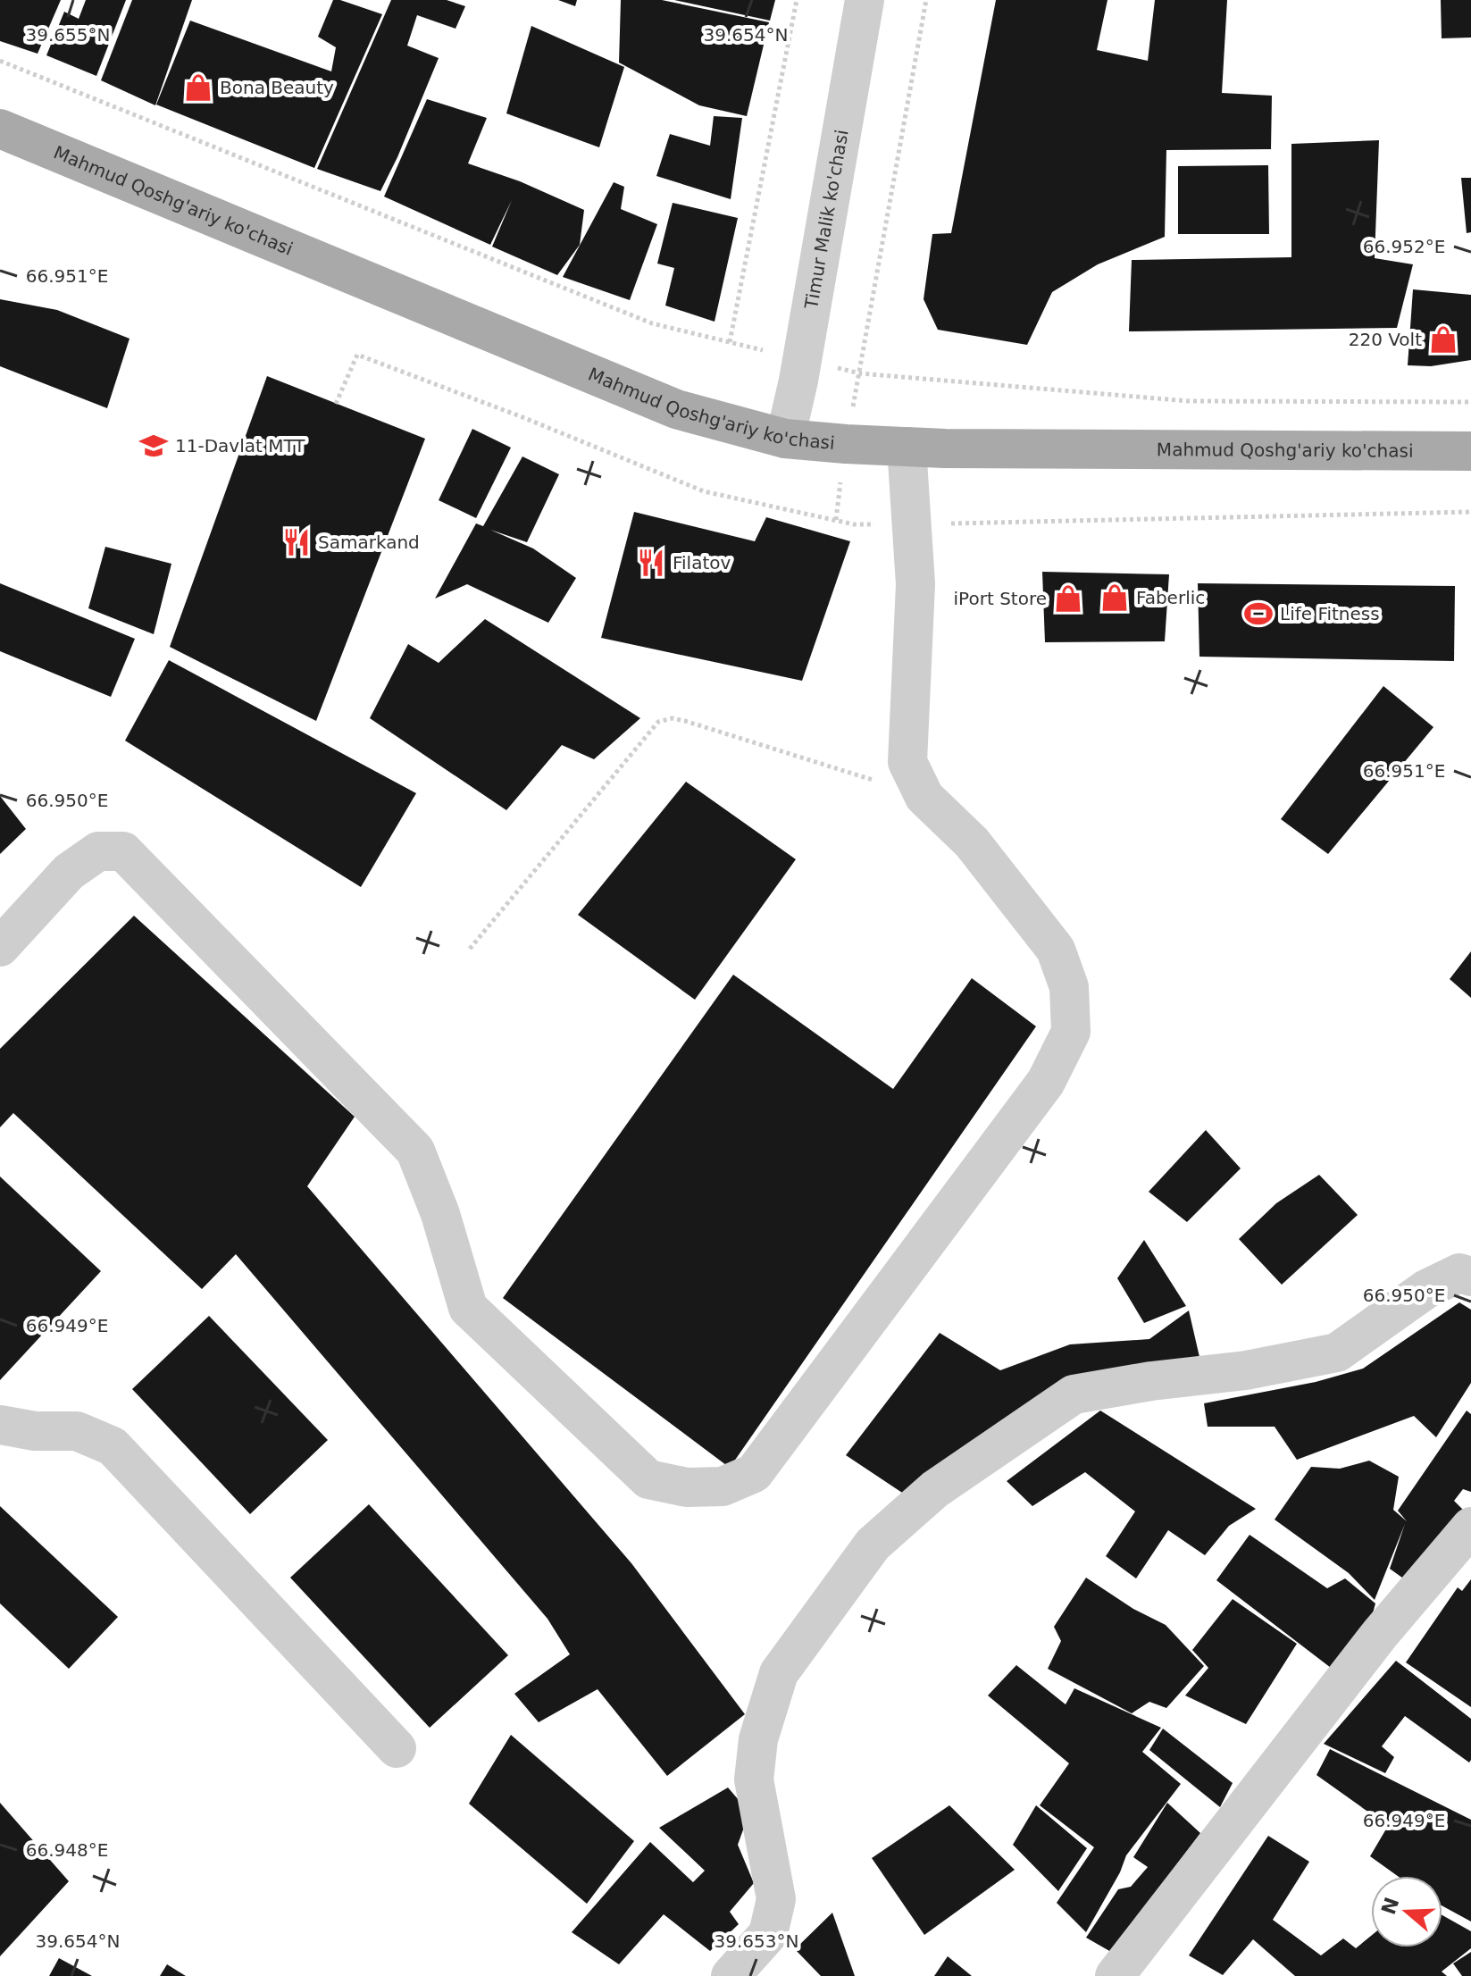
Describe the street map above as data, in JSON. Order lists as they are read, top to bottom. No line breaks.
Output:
{"streets":{"main road":["Mahmud Qoshg'ariy ko'chasi"],"street":["Timur Malik ko'chasi"]},"crossings":[["Mahmud Qoshg'ariy ko'chasi","Timur Malik ko'chasi"]],"places":{"shop":["Bona Beauty","220 Volt","Faberlic","iPort Store"],"school or university":["11-Davlat MTT"],"restaurant":["Samarkand","Filatov"],"sports":["Life Fitness"]},"north":"left","coordinates":["39.655°N","39.654°N","66.952°E","66.951°E","66.950°E","66.949°E","66.948°E","39.653°N"]}
